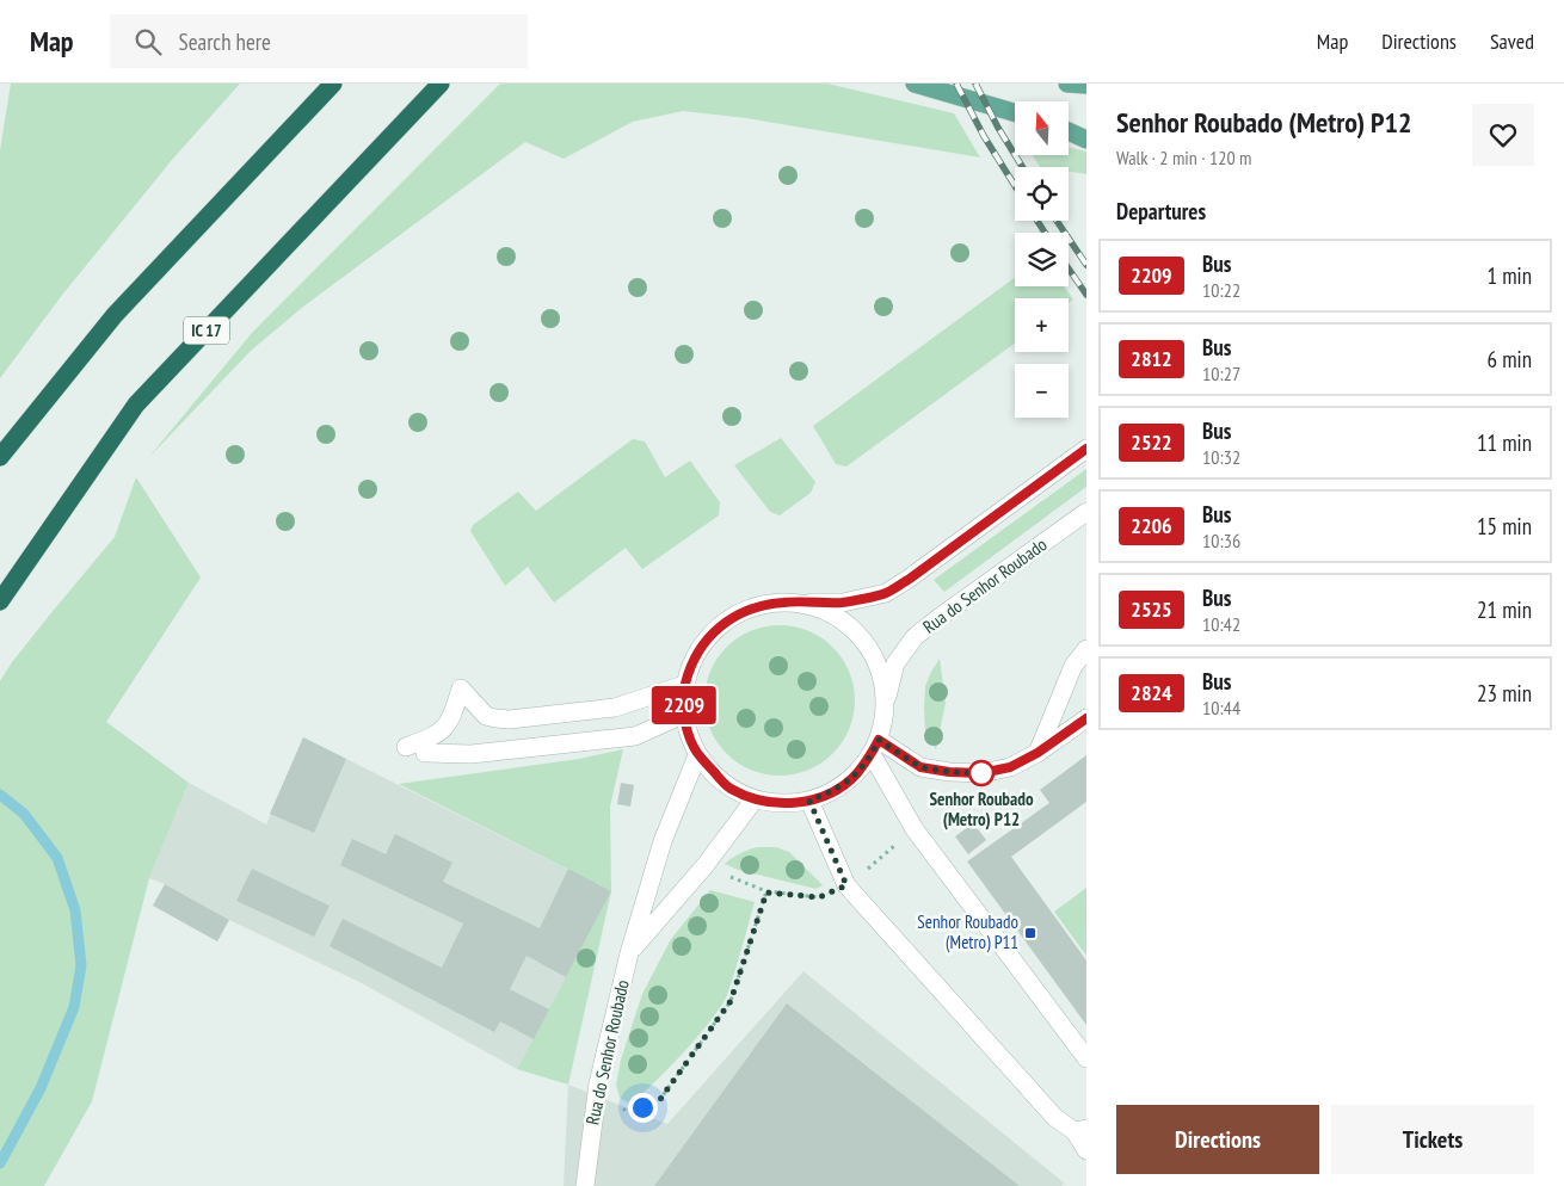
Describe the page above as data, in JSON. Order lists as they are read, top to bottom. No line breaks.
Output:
{"streets":{"highway":["IC 17"],"street":["Rua do Senhor Roubado"]},"places":{"other":["Senhor Roubado (Metro) P12"],"transit":["Senhor Roubado (Metro) P11"]},"lines":["bus line 2209"],"north":"top","page":{"header":"Map","search":"Search here","nav":["Map","Directions","Saved"],"on_map":"2209","heading":[["Senhor Roubado (Metro) P12","Walk · 2 min · 120 m"],"Departures"],"map_buttons":["+","−"],"list":[{"mark":"2209","name":"Bus","note":"10:22","value":"1 min"},{"mark":"2812","name":"Bus","note":"10:27","value":"6 min"},{"mark":"2522","name":"Bus","note":"10:32","value":"11 min"},{"mark":"2206","name":"Bus","note":"10:36","value":"15 min"},{"mark":"2525","name":"Bus","note":"10:42","value":"21 min"},{"mark":"2824","name":"Bus","note":"10:44","value":"23 min"}],"buttons":["Directions","Tickets"]}}
